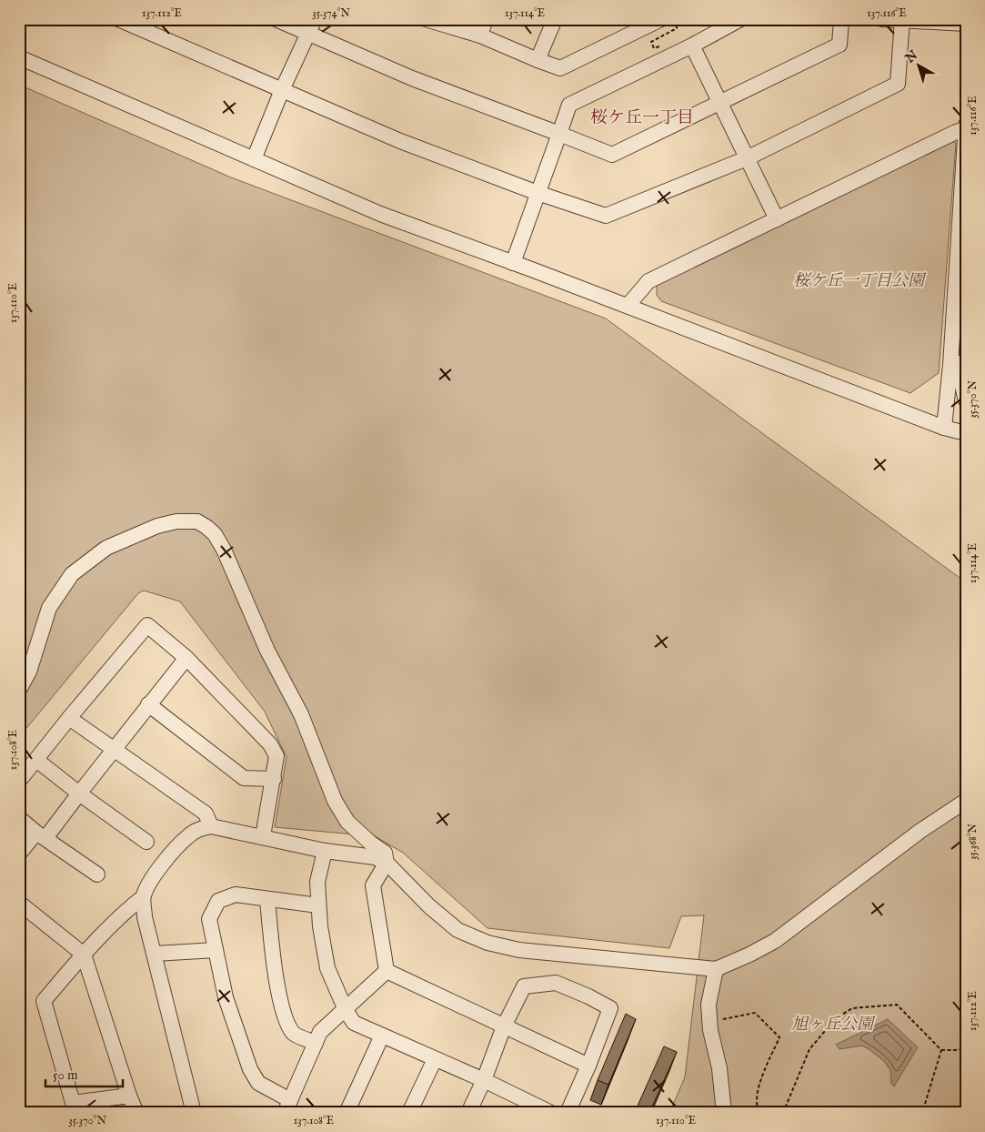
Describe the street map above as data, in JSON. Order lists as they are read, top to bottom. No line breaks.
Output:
{"districts":["桜ケ丘一丁目"],"parks":["桜ケ丘一丁目公園","旭ヶ丘公園"],"scale_bar":"50 m","north":"top left","coordinates":["137.112°E","35.374°N","137.114°E","137.116°E","137.110°E","35.370°N","137.108°E","35.368°N"]}
